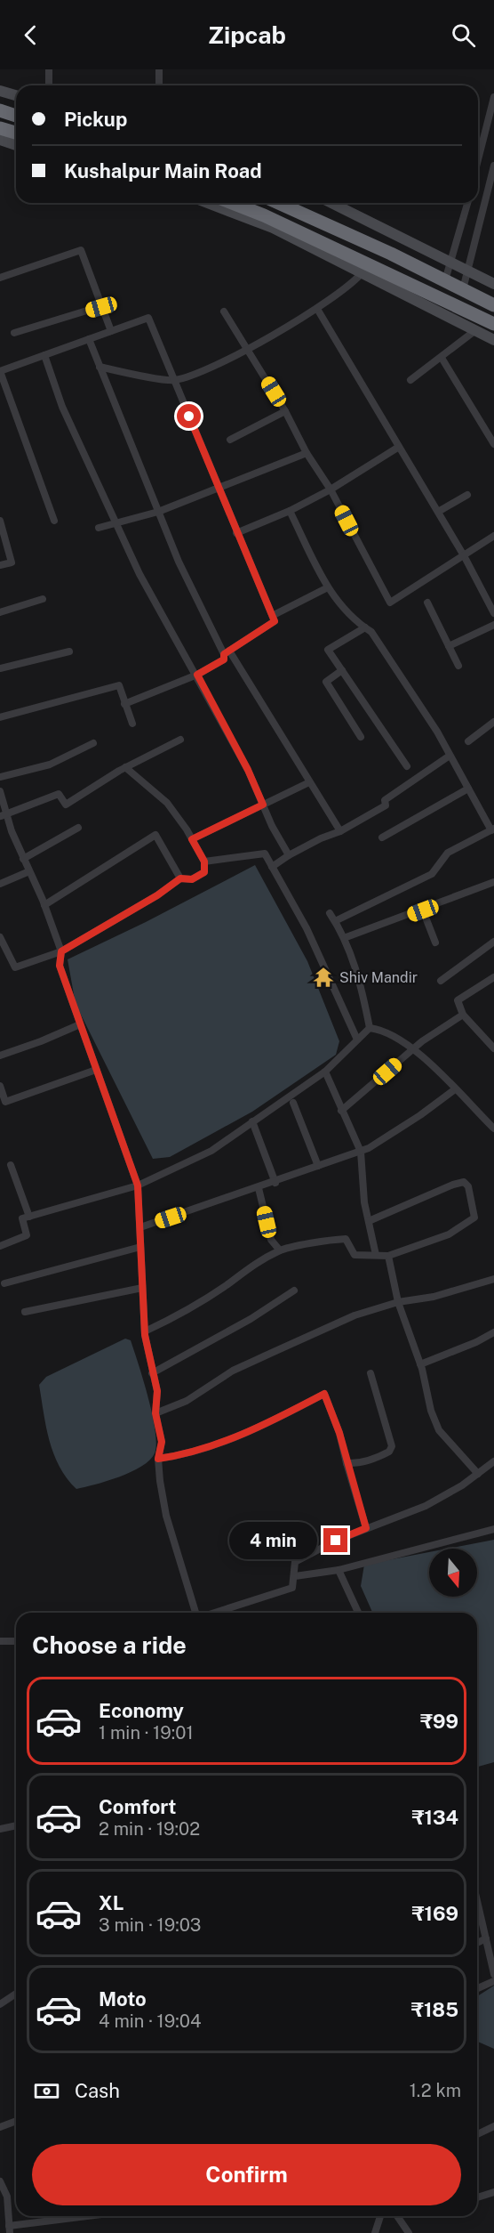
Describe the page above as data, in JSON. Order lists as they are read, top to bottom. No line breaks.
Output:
{"places":{"temple":["Shiv Mandir"]},"north":"bottom","page":{"header":"Zipcab","banner":["Pickup","Kushalpur Main Road"],"bubble":"4 min","heading":"Choose a ride","list":[{"name":"Economy","note":"1 min · 19:01","value":"₹99"},{"name":"Comfort","note":"2 min · 19:02","value":"₹134"},{"name":"XL","note":"3 min · 19:03","value":"₹169"},{"name":"Moto","note":"4 min · 19:04","value":"₹185"}],"pay":["Cash","1.2 km"],"buttons":"Confirm"}}
